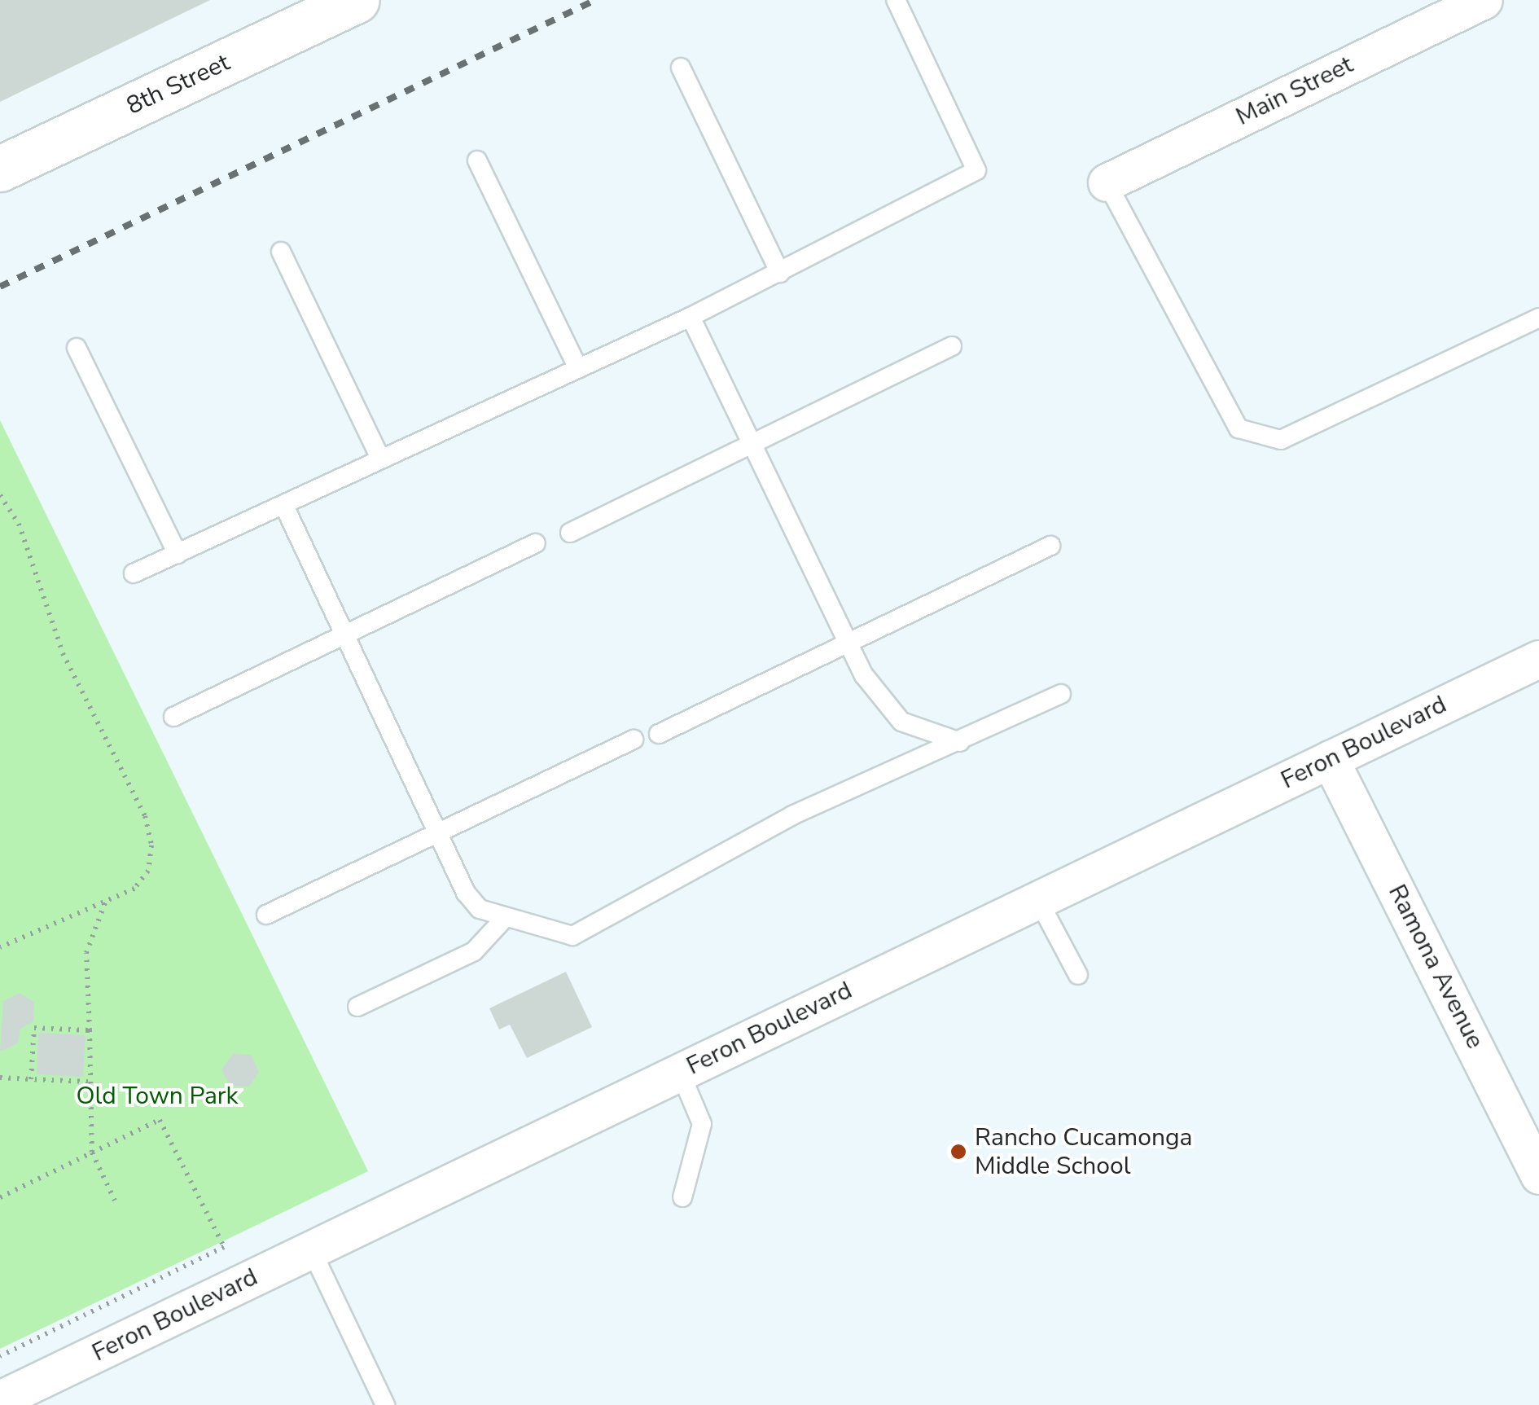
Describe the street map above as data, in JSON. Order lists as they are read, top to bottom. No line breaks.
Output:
{"streets":{"street":["8th Street","Main Street","Feron Boulevard","Ramona Avenue"]},"crossings":[["Feron Boulevard","Ramona Avenue"]],"parks":["Old Town Park"],"places":["Rancho Cucamonga Middle School"]}
